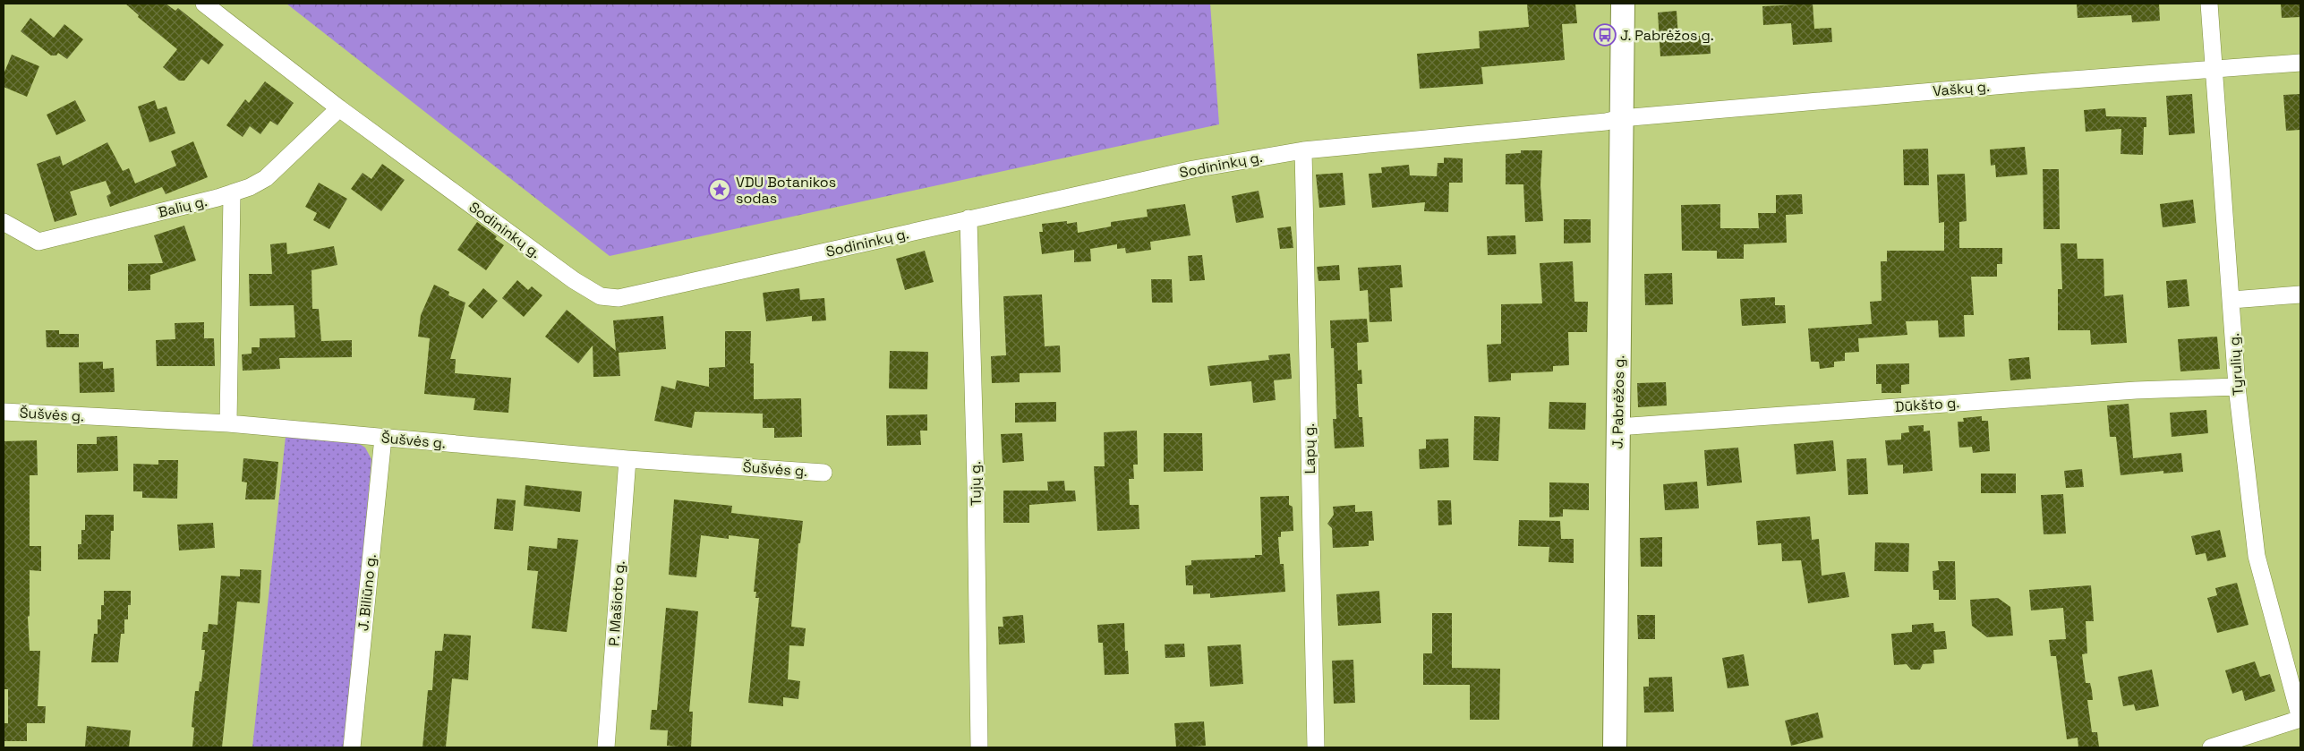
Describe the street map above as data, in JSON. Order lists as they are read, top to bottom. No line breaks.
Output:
{"streets":{"street":["Vaškų g.","Sodininkų g.","Balių g.","Tyrulių g.","J. Pabrėžos g.","Dūkšto g.","Šušvės g.","Lapų g.","Tujų g.","J. Biliūno g.","P. Mašioto g."]},"crossings":[["Vaškų g.","Sodininkų g."],["Vaškų g.","Tyrulių g."],["Vaškų g.","J. Pabrėžos g."],["Sodininkų g.","Balių g."],["Sodininkų g.","J. Pabrėžos g."],["Sodininkų g.","Lapų g."],["Sodininkų g.","Tujų g."],["Tyrulių g.","Dūkšto g."],["J. Pabrėžos g.","Dūkšto g."],["Šušvės g.","J. Biliūno g."],["Šušvės g.","P. Mašioto g."]],"places":{"bus stop":["J. Pabrėžos g."],"place":["VDU Botanikos sodas"]}}
